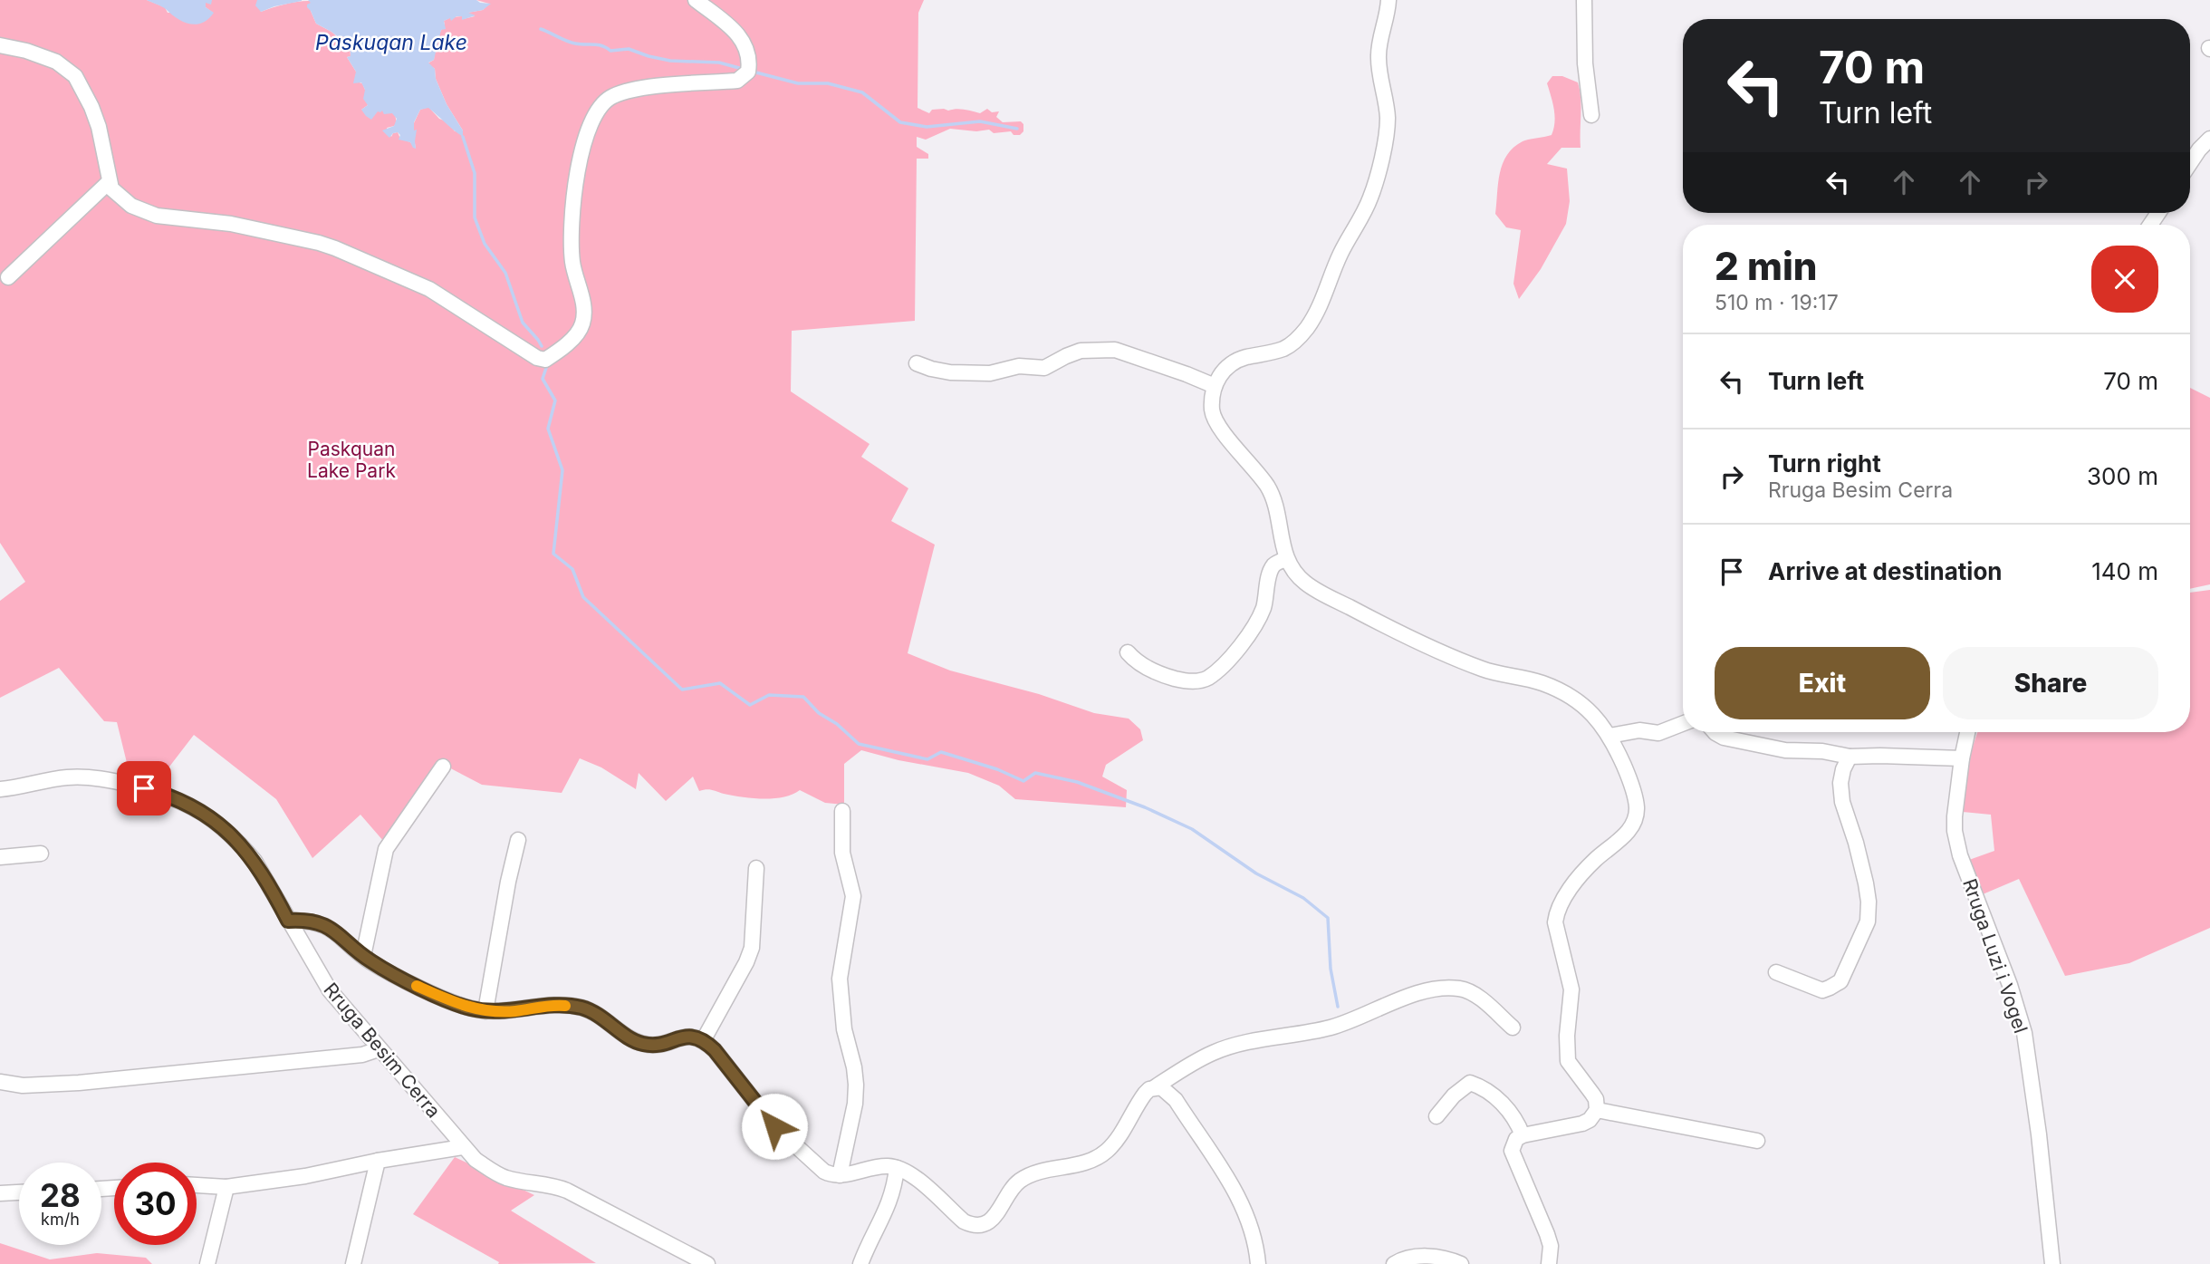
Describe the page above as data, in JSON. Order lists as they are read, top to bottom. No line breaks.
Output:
{"streets":{"street":["Rruga Luzi i Vogel","Rruga Besim Cerra"]},"water":["Paskuqan Lake"],"parks":["Paskquan Lake Park"],"page":{"turn":["70 m","Turn left"],"heading":["2 min","510 m · 19:17"],"list":[{"name":"Turn left","value":"70 m"},{"name":"Turn right","note":"Rruga Besim Cerra","value":"300 m"},{"name":"Arrive at destination","value":"140 m"}],"buttons":["Exit","Share"],"speed":"28 km/h","limit":"30"}}
